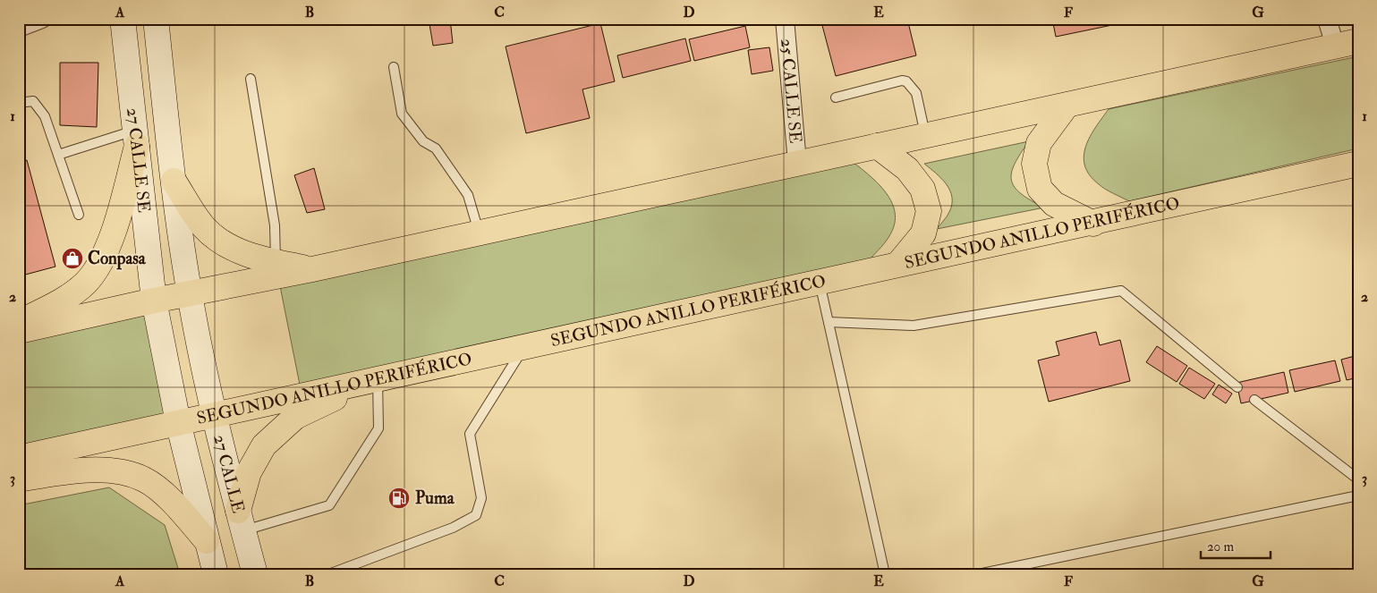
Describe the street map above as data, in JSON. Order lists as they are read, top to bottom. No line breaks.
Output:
{"streets":{"main road":["27 CALLE SE","SEGUNDO ANILLO PERIFÉRICO","27 CALLE"],"street":["25 CALLE SE"]},"crossings":[["27 CALLE SE","27 CALLE"],["SEGUNDO ANILLO PERIFÉRICO","27 CALLE"]],"places":{"shop":["Conpasa"],"fuel station":["Puma"]},"scale_bar":"20 m","grid":{"columns":["A","B","C","D","E","F","G"],"rows":["1","2","3"]}}
